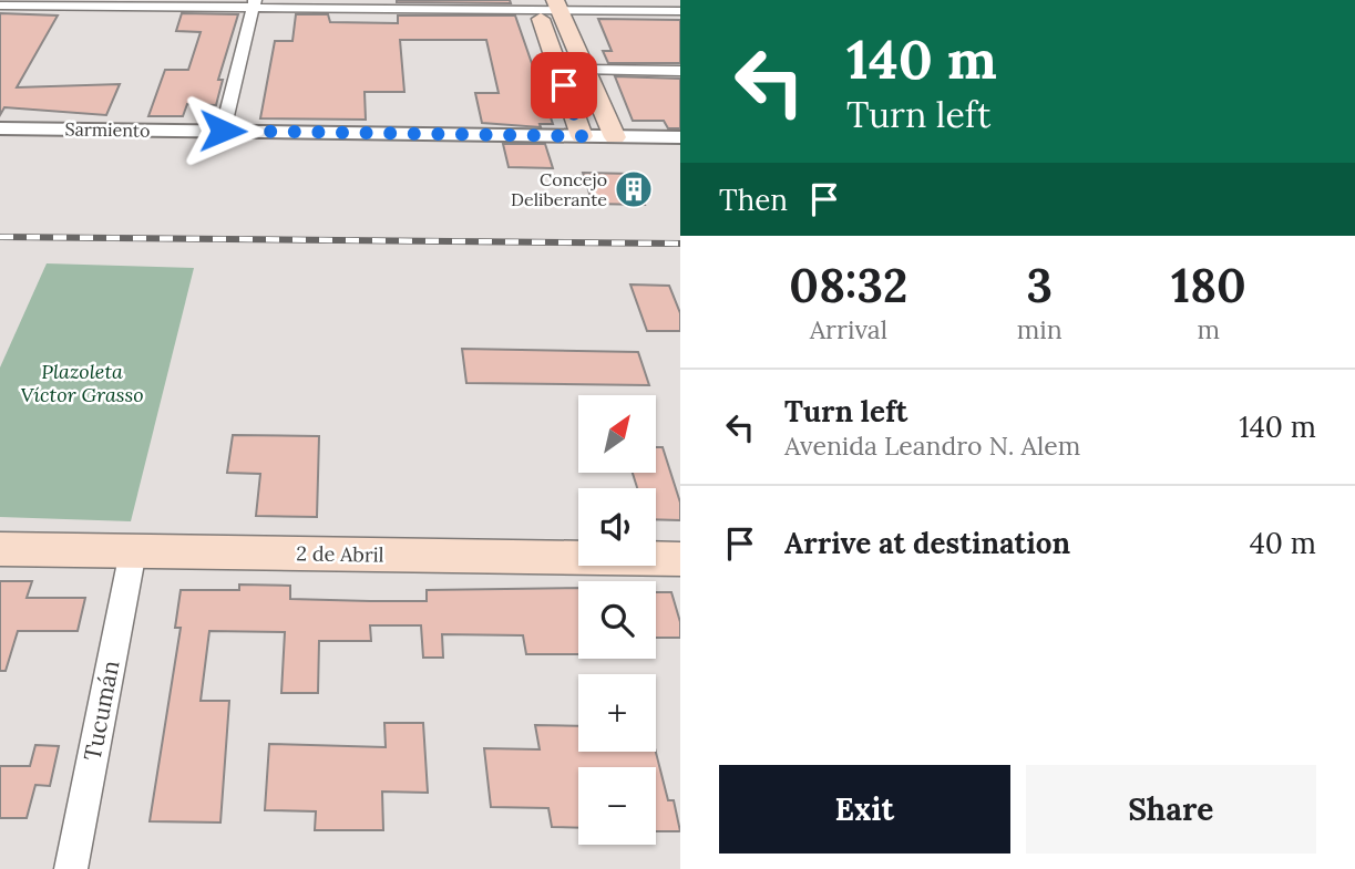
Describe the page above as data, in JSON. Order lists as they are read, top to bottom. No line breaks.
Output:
{"streets":{"main road":["2 de Abril"],"street":["Sarmiento","Tucumán"]},"crossings":[["2 de Abril","Tucumán"]],"parks":["Plazoleta Víctor Grasso"],"places":{"building":["Concejo Deliberante"]},"north":"top right","page":{"turn":["140 m","Turn left"],"then":"Then","eta":["08:32","Arrival","3","min","180","m"],"list":[{"name":"Turn left","note":"Avenida Leandro N. Alem","value":"140 m"},{"name":"Arrive at destination","value":"40 m"}],"map_buttons":["+","−"],"buttons":["Exit","Share"]}}
